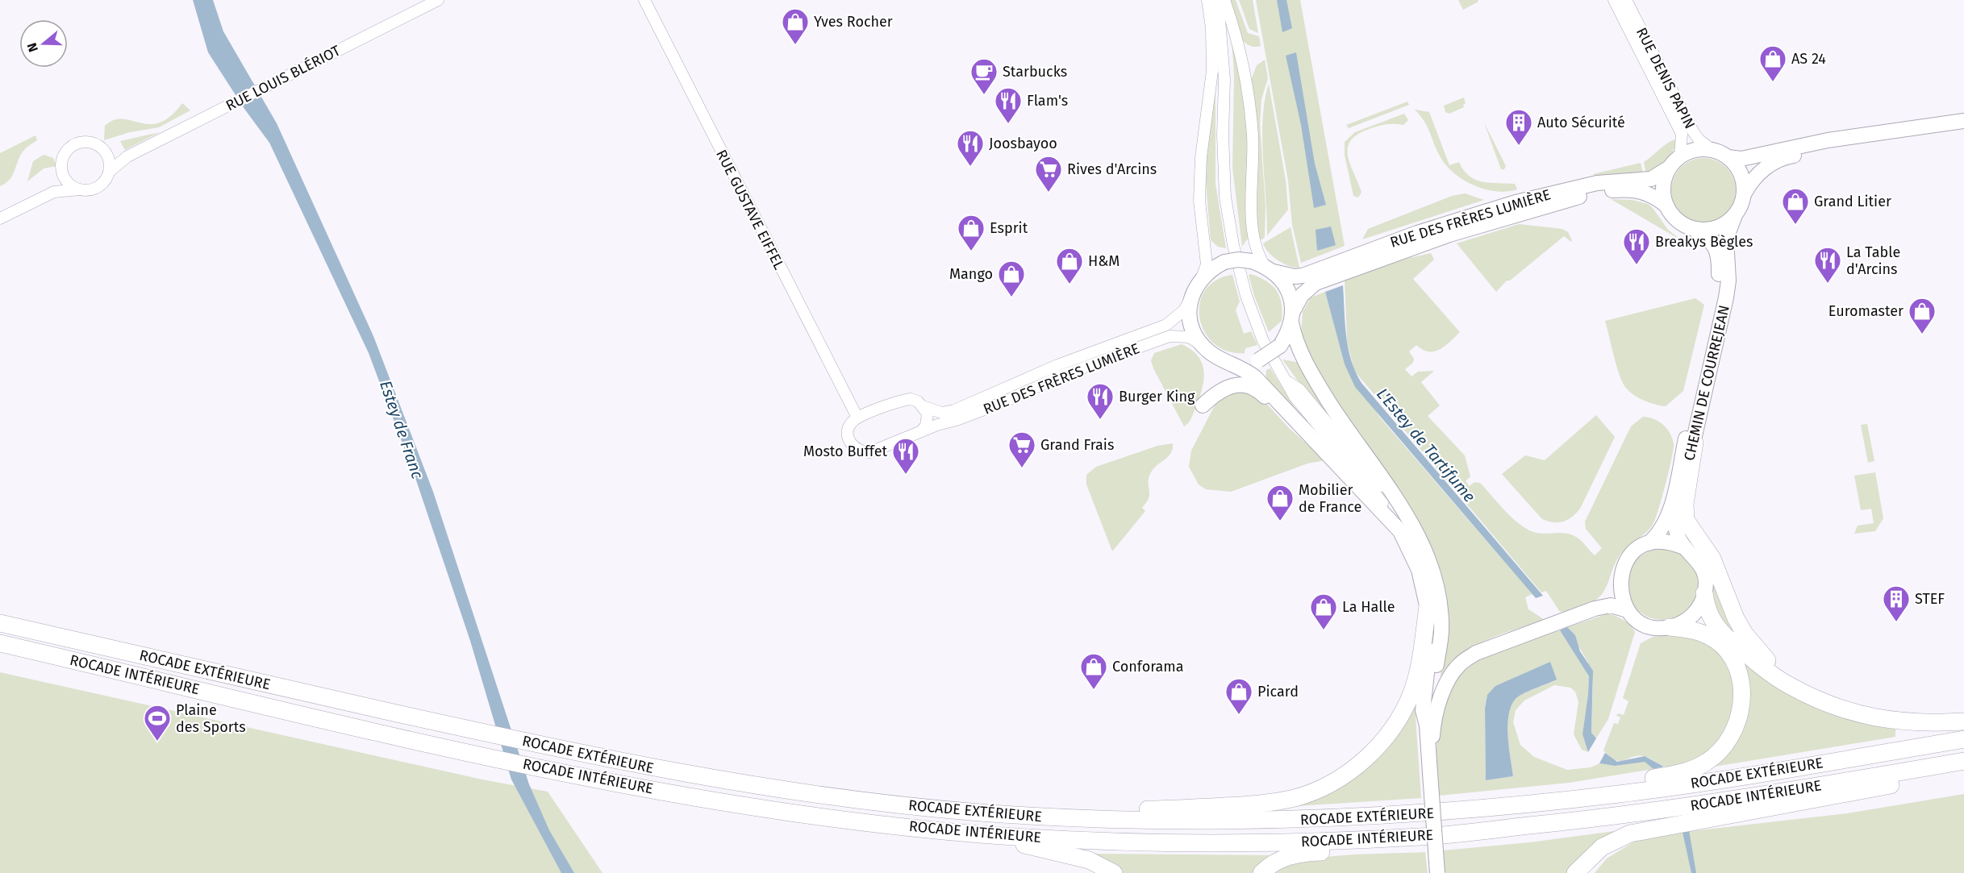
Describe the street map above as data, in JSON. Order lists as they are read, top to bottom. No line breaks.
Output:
{"streets":{"highway":["ROCADE EXTÉRIEURE","ROCADE INTÉRIEURE"],"main road":["RUE DES FRÈRES LUMIÈRE","CHEMIN DE COURREJEAN"],"street":["RUE LOUIS BLÉRIOT","RUE DENIS PAPIN","RUE GUSTAVE EIFFEL"]},"crossings":[["RUE DENIS PAPIN","RUE DES FRÈRES LUMIÈRE"],["RUE DENIS PAPIN","CHEMIN DE COURREJEAN"],["RUE GUSTAVE EIFFEL","RUE DES FRÈRES LUMIÈRE"],["RUE DES FRÈRES LUMIÈRE","CHEMIN DE COURREJEAN"]],"water":["Estey de Franc","L'Estey de Tartifume"],"places":{"shop":["Yves Rocher","AS 24","Grand Litier","Esprit","H&M","Mango","Euromaster","Mobilier de France","La Halle","Conforama","Picard"],"cafe":["Starbucks"],"restaurant":["Flam's","Joosbayoo","Breakys Bègles","La Table d'Arcins","Burger King","Mosto Buffet"],"building":["Auto Sécurité","STEF"],"supermarket":["Rives d'Arcins","Grand Frais"],"sports":["Plaine des Sports"]},"north":"left"}
